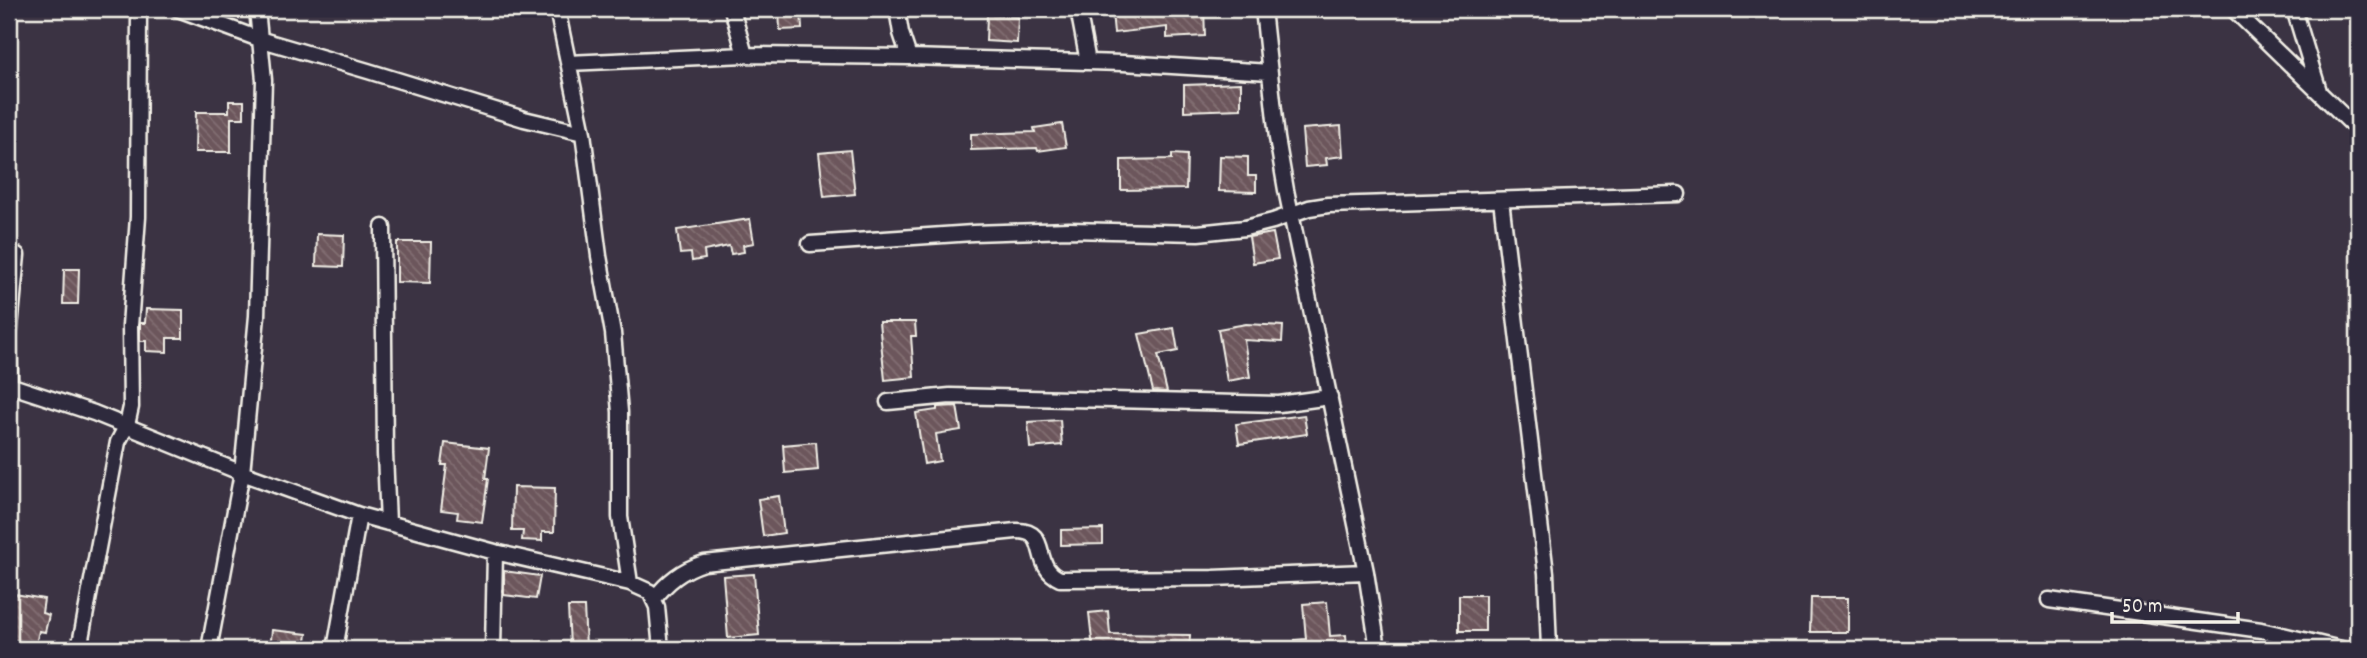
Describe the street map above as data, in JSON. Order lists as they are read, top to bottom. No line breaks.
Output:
{"scale_bar":"50 m"}
